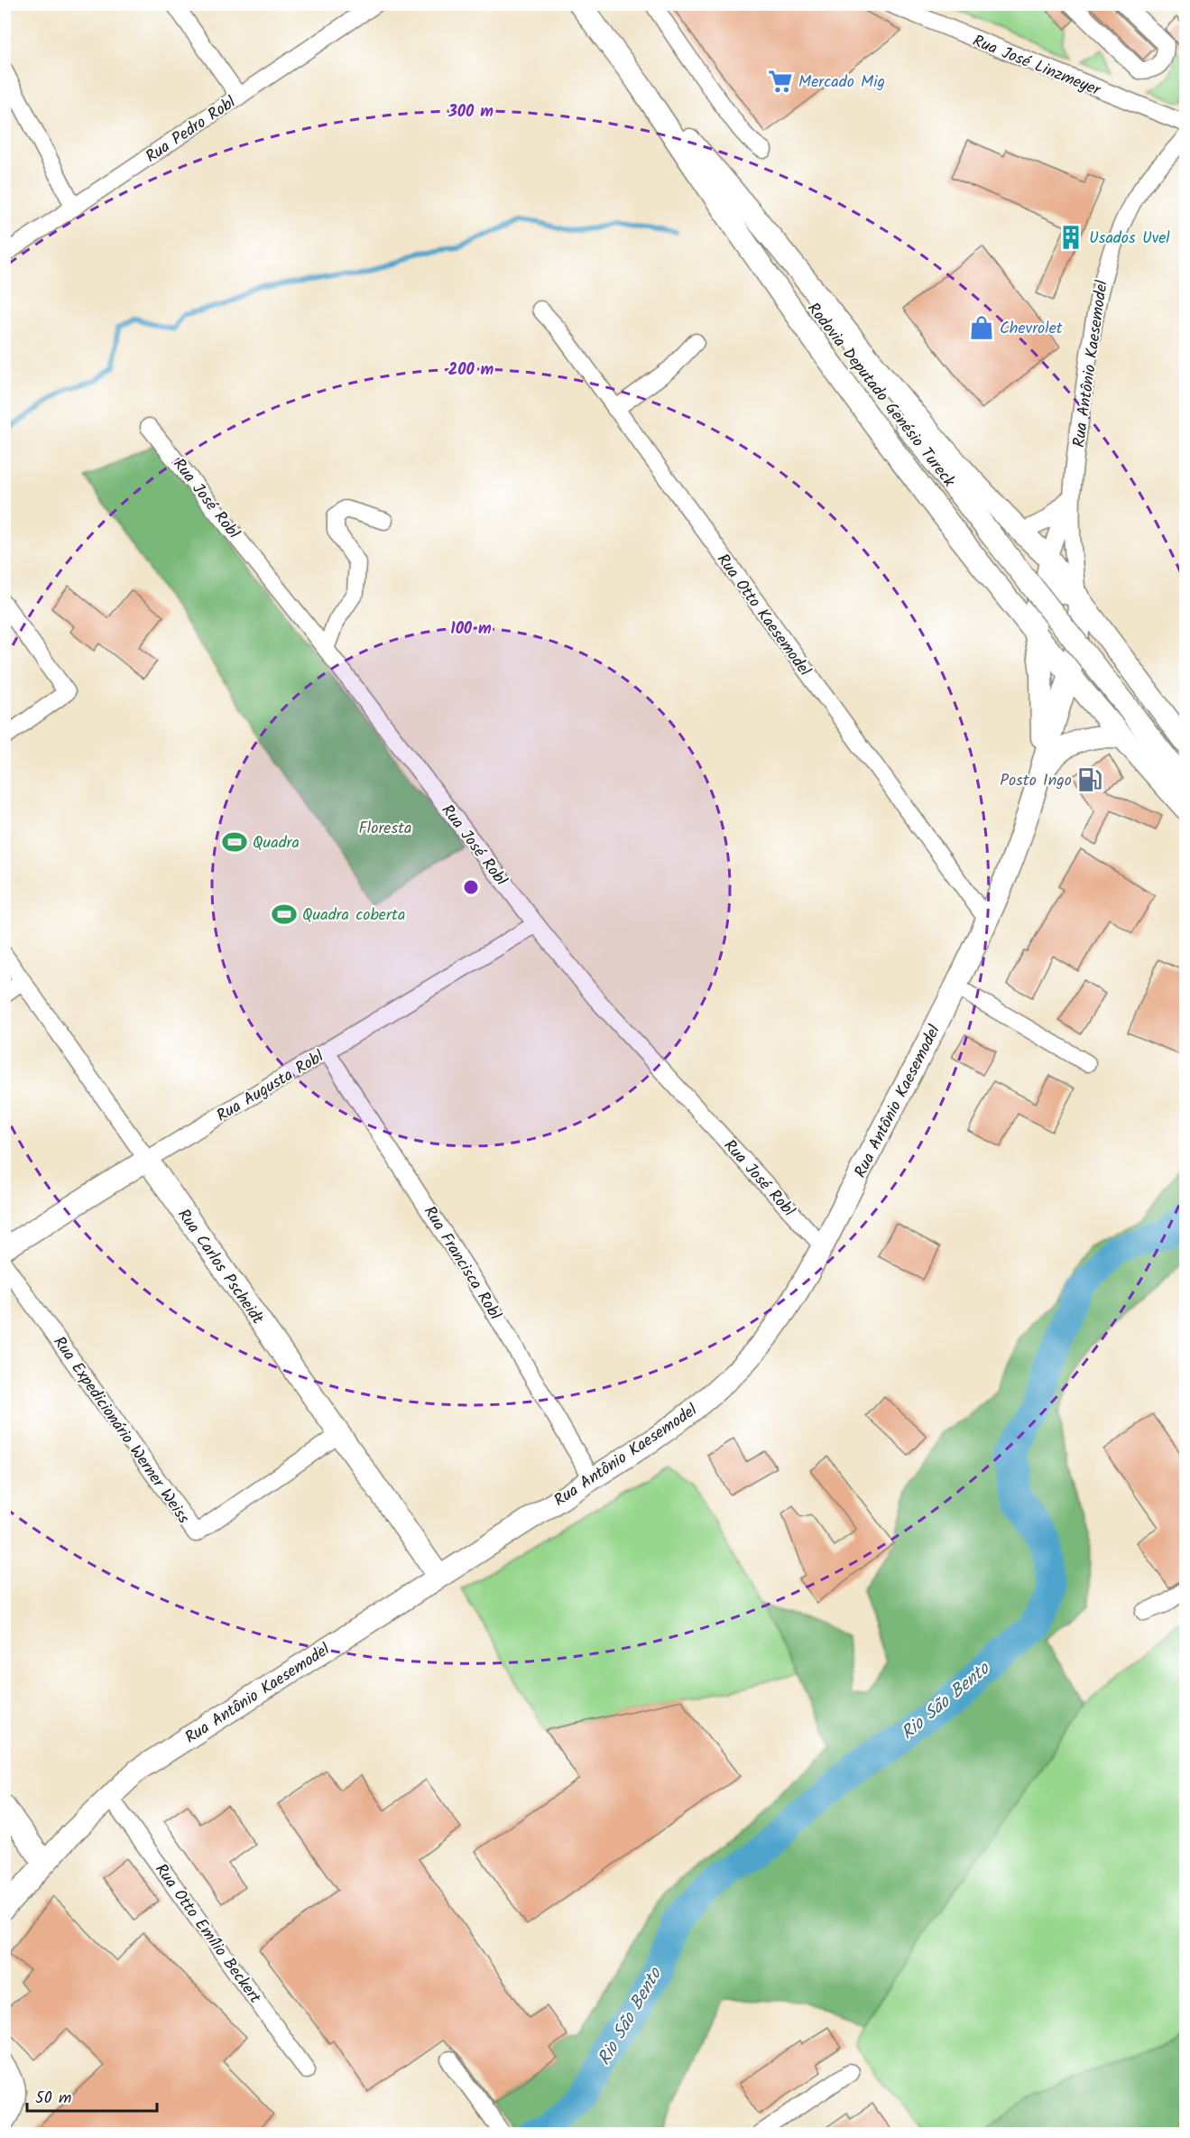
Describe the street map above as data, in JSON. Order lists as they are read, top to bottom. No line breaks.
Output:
{"streets":{"main road":["Rua Antônio Kaesemodel","Rodovia Deputado Genésio Tureck","Rua Augusta Robl","Rua Carlos Pscheidt"],"street":["Rua José Linzmeyer","Rua Pedro Robl","Rua José Robl","Rua Otto Kaesemodel","Rua Francisca Robl","Rua Expedicionário Werner Weiss","Rua Otto Emílio Beckert"]},"crossings":[["Rua Antônio Kaesemodel","Rua José Robl"],["Rua Antônio Kaesemodel","Rua Otto Kaesemodel"],["Rua Antônio Kaesemodel","Rua Francisca Robl"],["Rua Antônio Kaesemodel","Rua Carlos Pscheidt"],["Rua Antônio Kaesemodel","Rua Otto Emílio Beckert"],["Rua José Robl","Rua Augusta Robl"],["Rua Augusta Robl","Rua Francisca Robl"],["Rua Augusta Robl","Rua Carlos Pscheidt"],["Rua Carlos Pscheidt","Rua Expedicionário Werner Weiss"]],"water":["Rio São Bento"],"parks":["Floresta"],"places":{"supermarket":["Mercado Mig"],"building":["Usados Uvel"],"shop":["Chevrolet"],"fuel station":["Posto Ingo"],"sports":["Quadra","Quadra coberta"]},"scale_bar":"50 m","rings":["300 m","200 m","100 m"]}
